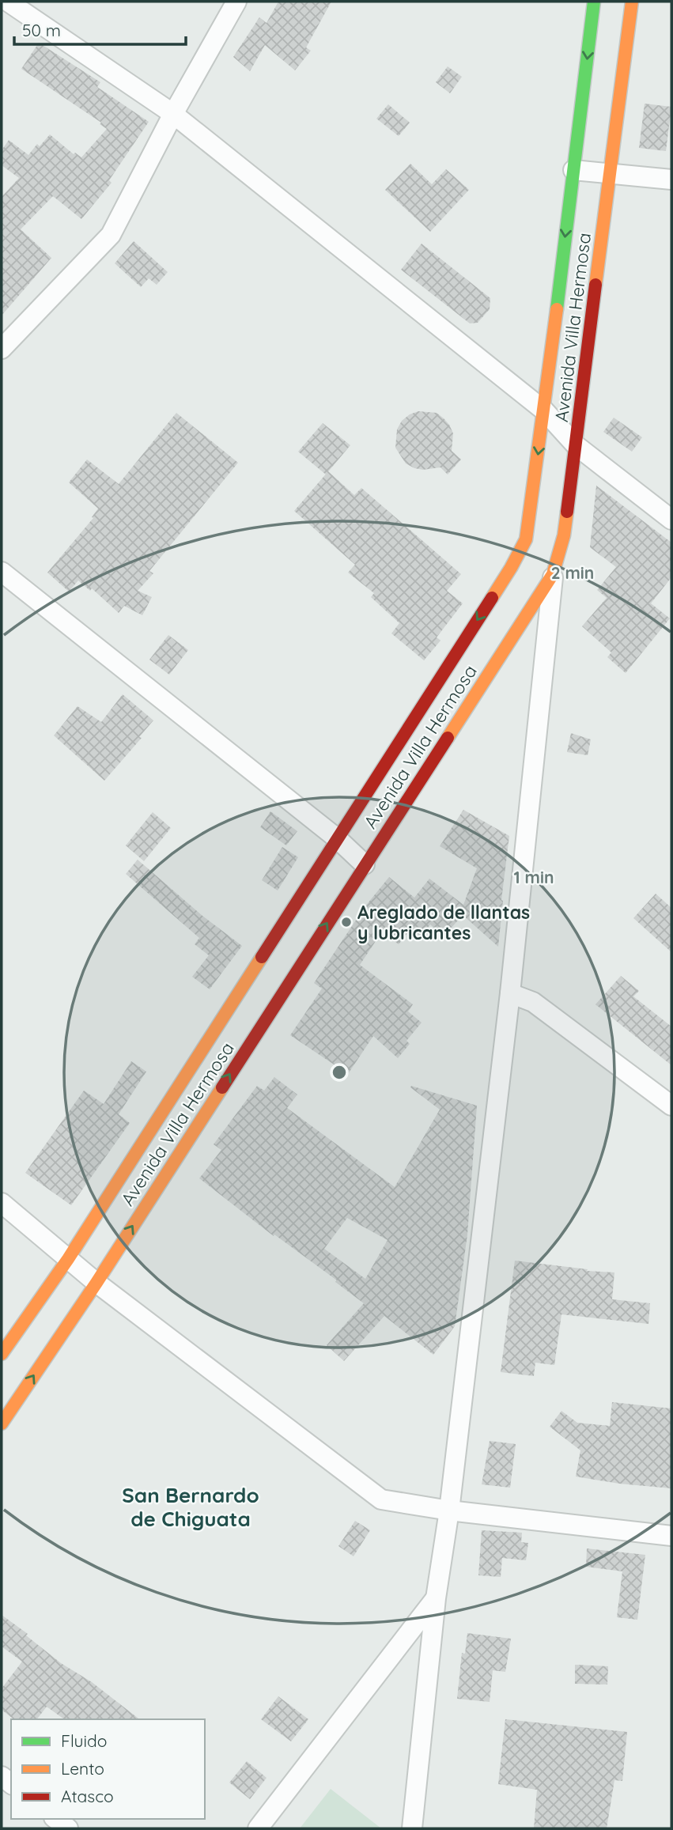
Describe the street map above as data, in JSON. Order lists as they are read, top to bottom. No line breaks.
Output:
{"streets":{"street":["Avenida Villa Hermosa"]},"districts":["San Bernardo de Chiguata"],"places":["Areglado de llantas y lubricantes"],"legend":["Fluido","Lento","Atasco"],"scale_bar":"50 m","rings":["2 min","1 min"]}
